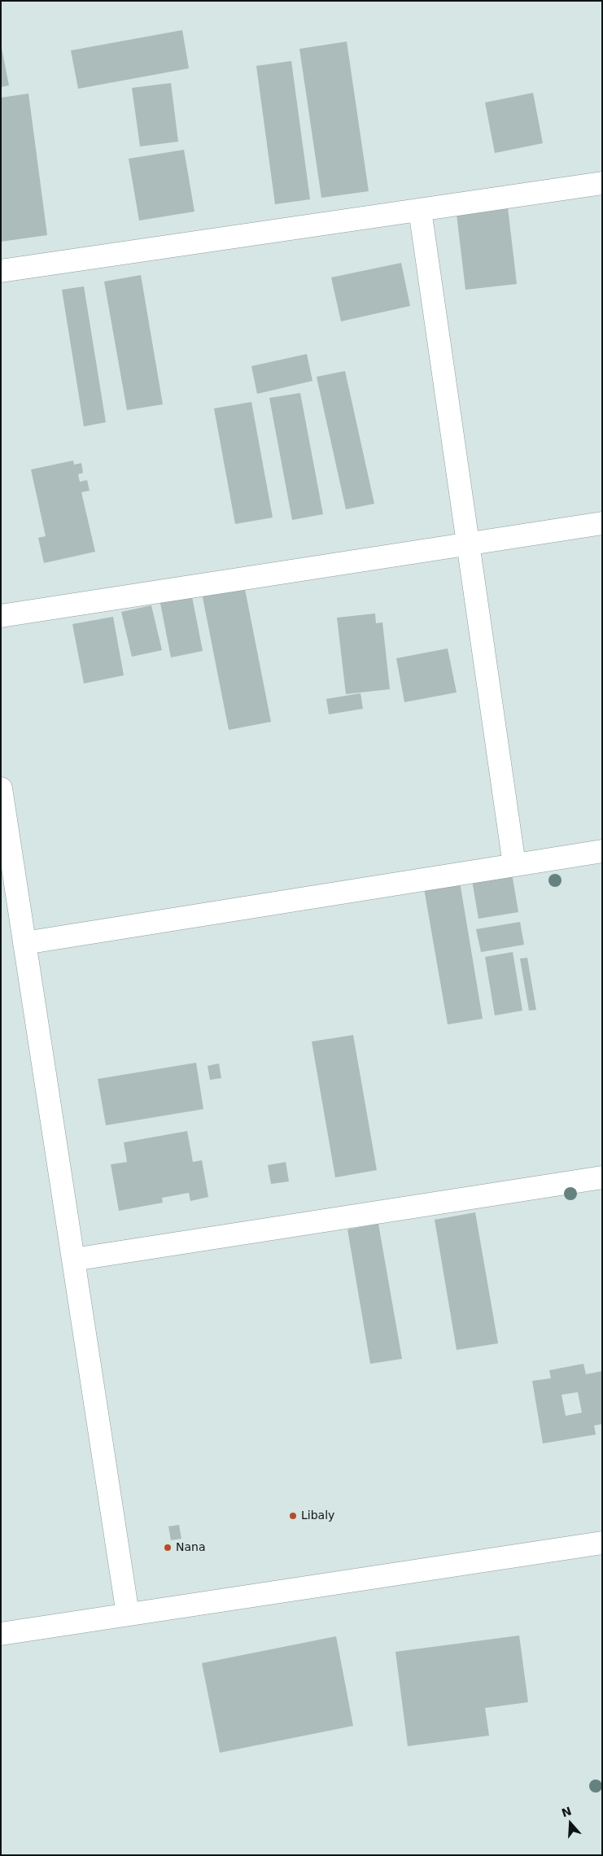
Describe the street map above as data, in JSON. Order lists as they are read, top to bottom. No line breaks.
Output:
{"places":["Libaly","Nana"],"north":"top"}
